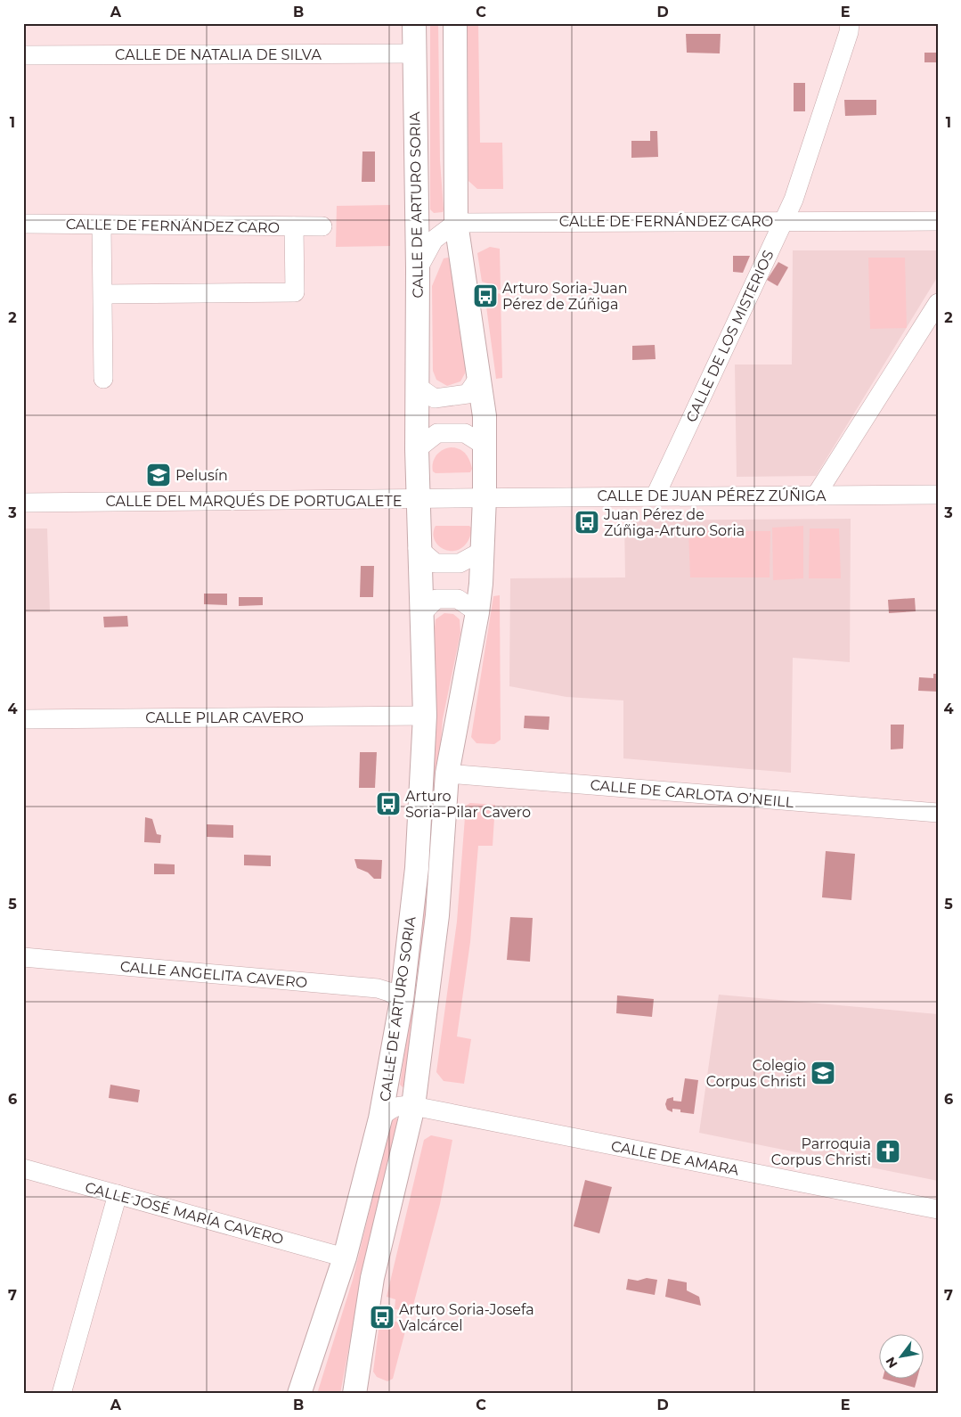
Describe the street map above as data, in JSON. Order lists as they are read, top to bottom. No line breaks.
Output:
{"streets":{"main road":["CALLE DE ARTURO SORIA"],"street":["CALLE DE NATALIA DE SILVA","CALLE DE FERNÁNDEZ CARO","CALLE DE LOS MISTERIOS","CALLE DE JUAN PÉREZ ZÚÑIGA","CALLE DEL MARQUÉS DE PORTUGALETE","CALLE PILAR CAVERO","CALLE DE CARLOTA O’NEILL","CALLE ANGELITA CAVERO","CALLE DE AMARA","CALLE JOSÉ MARÍA CAVERO"]},"crossings":[["CALLE DE NATALIA DE SILVA","CALLE DE ARTURO SORIA"],["CALLE DE ARTURO SORIA","CALLE DE FERNÁNDEZ CARO"],["CALLE DE ARTURO SORIA","CALLE DE JUAN PÉREZ ZÚÑIGA"],["CALLE DE ARTURO SORIA","CALLE DEL MARQUÉS DE PORTUGALETE"],["CALLE DE ARTURO SORIA","CALLE PILAR CAVERO"],["CALLE DE ARTURO SORIA","CALLE DE CARLOTA O’NEILL"],["CALLE DE ARTURO SORIA","CALLE ANGELITA CAVERO"],["CALLE DE ARTURO SORIA","CALLE DE AMARA"],["CALLE DE ARTURO SORIA","CALLE JOSÉ MARÍA CAVERO"],["CALLE DE FERNÁNDEZ CARO","CALLE DE LOS MISTERIOS"],["CALLE DE LOS MISTERIOS","CALLE DE JUAN PÉREZ ZÚÑIGA"],["CALLE DE JUAN PÉREZ ZÚÑIGA","CALLE DEL MARQUÉS DE PORTUGALETE"]],"places":{"bus stop":["Arturo Soria-Juan Pérez de Zúñiga","Juan Pérez de Zúñiga-Arturo Soria","Arturo Soria-Pilar Cavero","Arturo Soria-Josefa Valcárcel"],"school or university":["Pelusín","Colegio Corpus Christi"],"church":["Parroquia Corpus Christi"]},"north":"bottom left","grid":{"columns":["A","B","C","D","E"],"rows":["1","2","3","4","5","6","7"]}}
